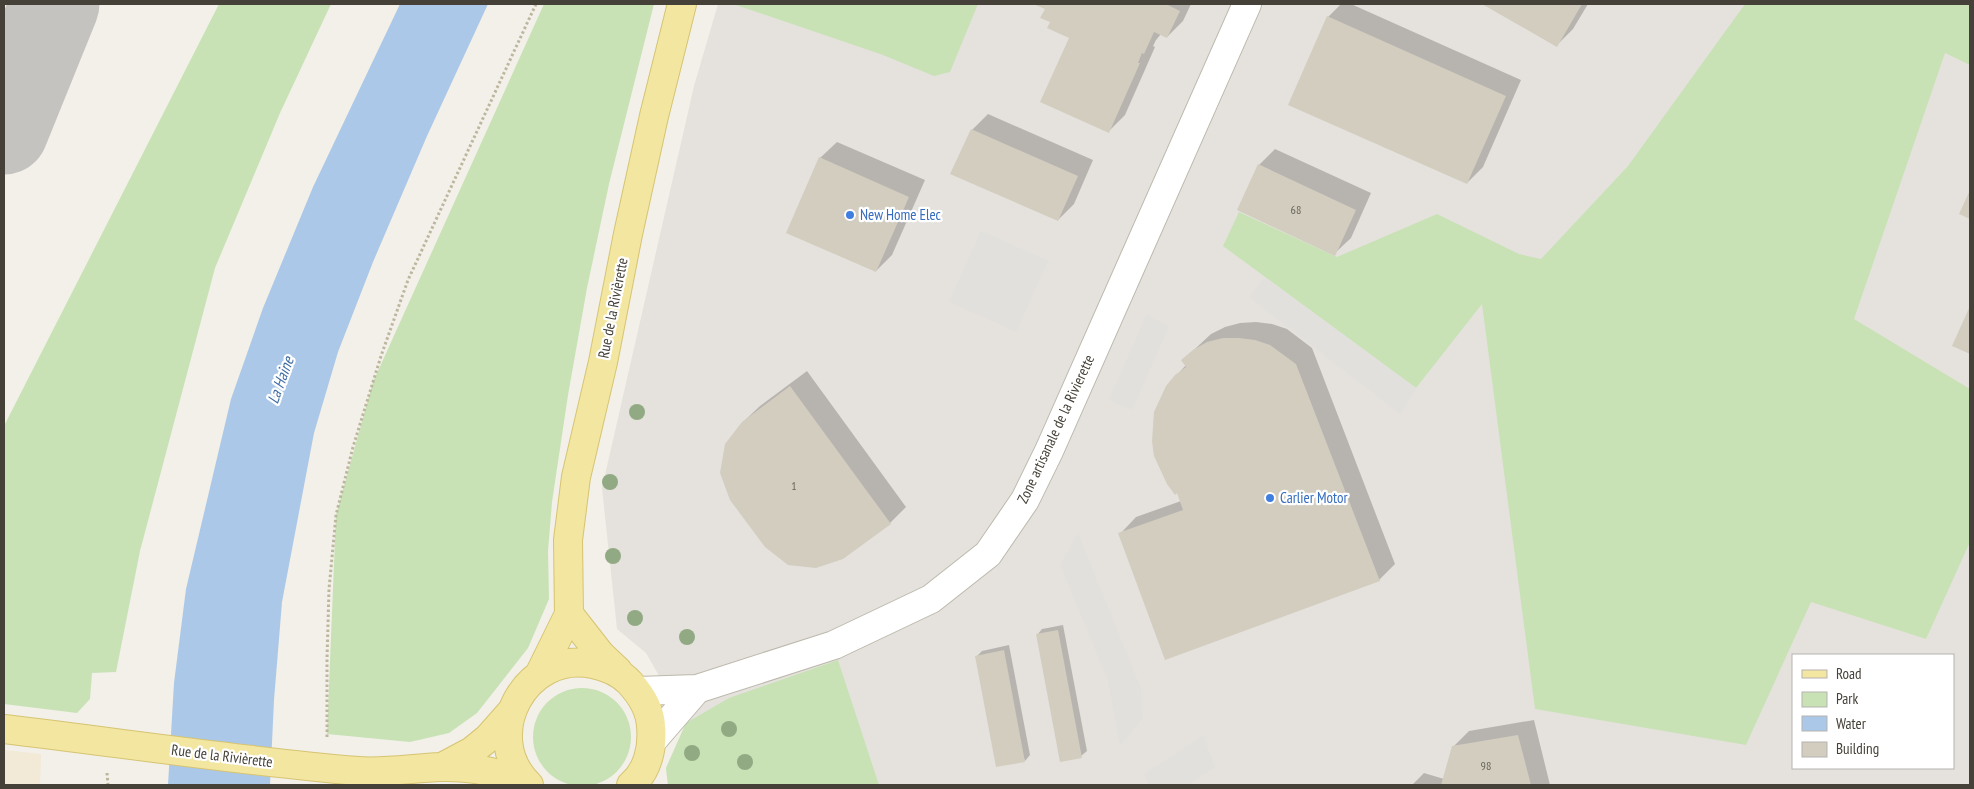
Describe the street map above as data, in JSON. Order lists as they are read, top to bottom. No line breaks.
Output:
{"streets":{"main road":["Rue de la Rivièrette"],"street":["Zone artisanale de la Rivierette"]},"water":["La Haine"],"places":["New Home Elec","Carlier Motor"],"house_numbers":["68","1","98"],"legend":["Road","Park","Water","Building"]}
